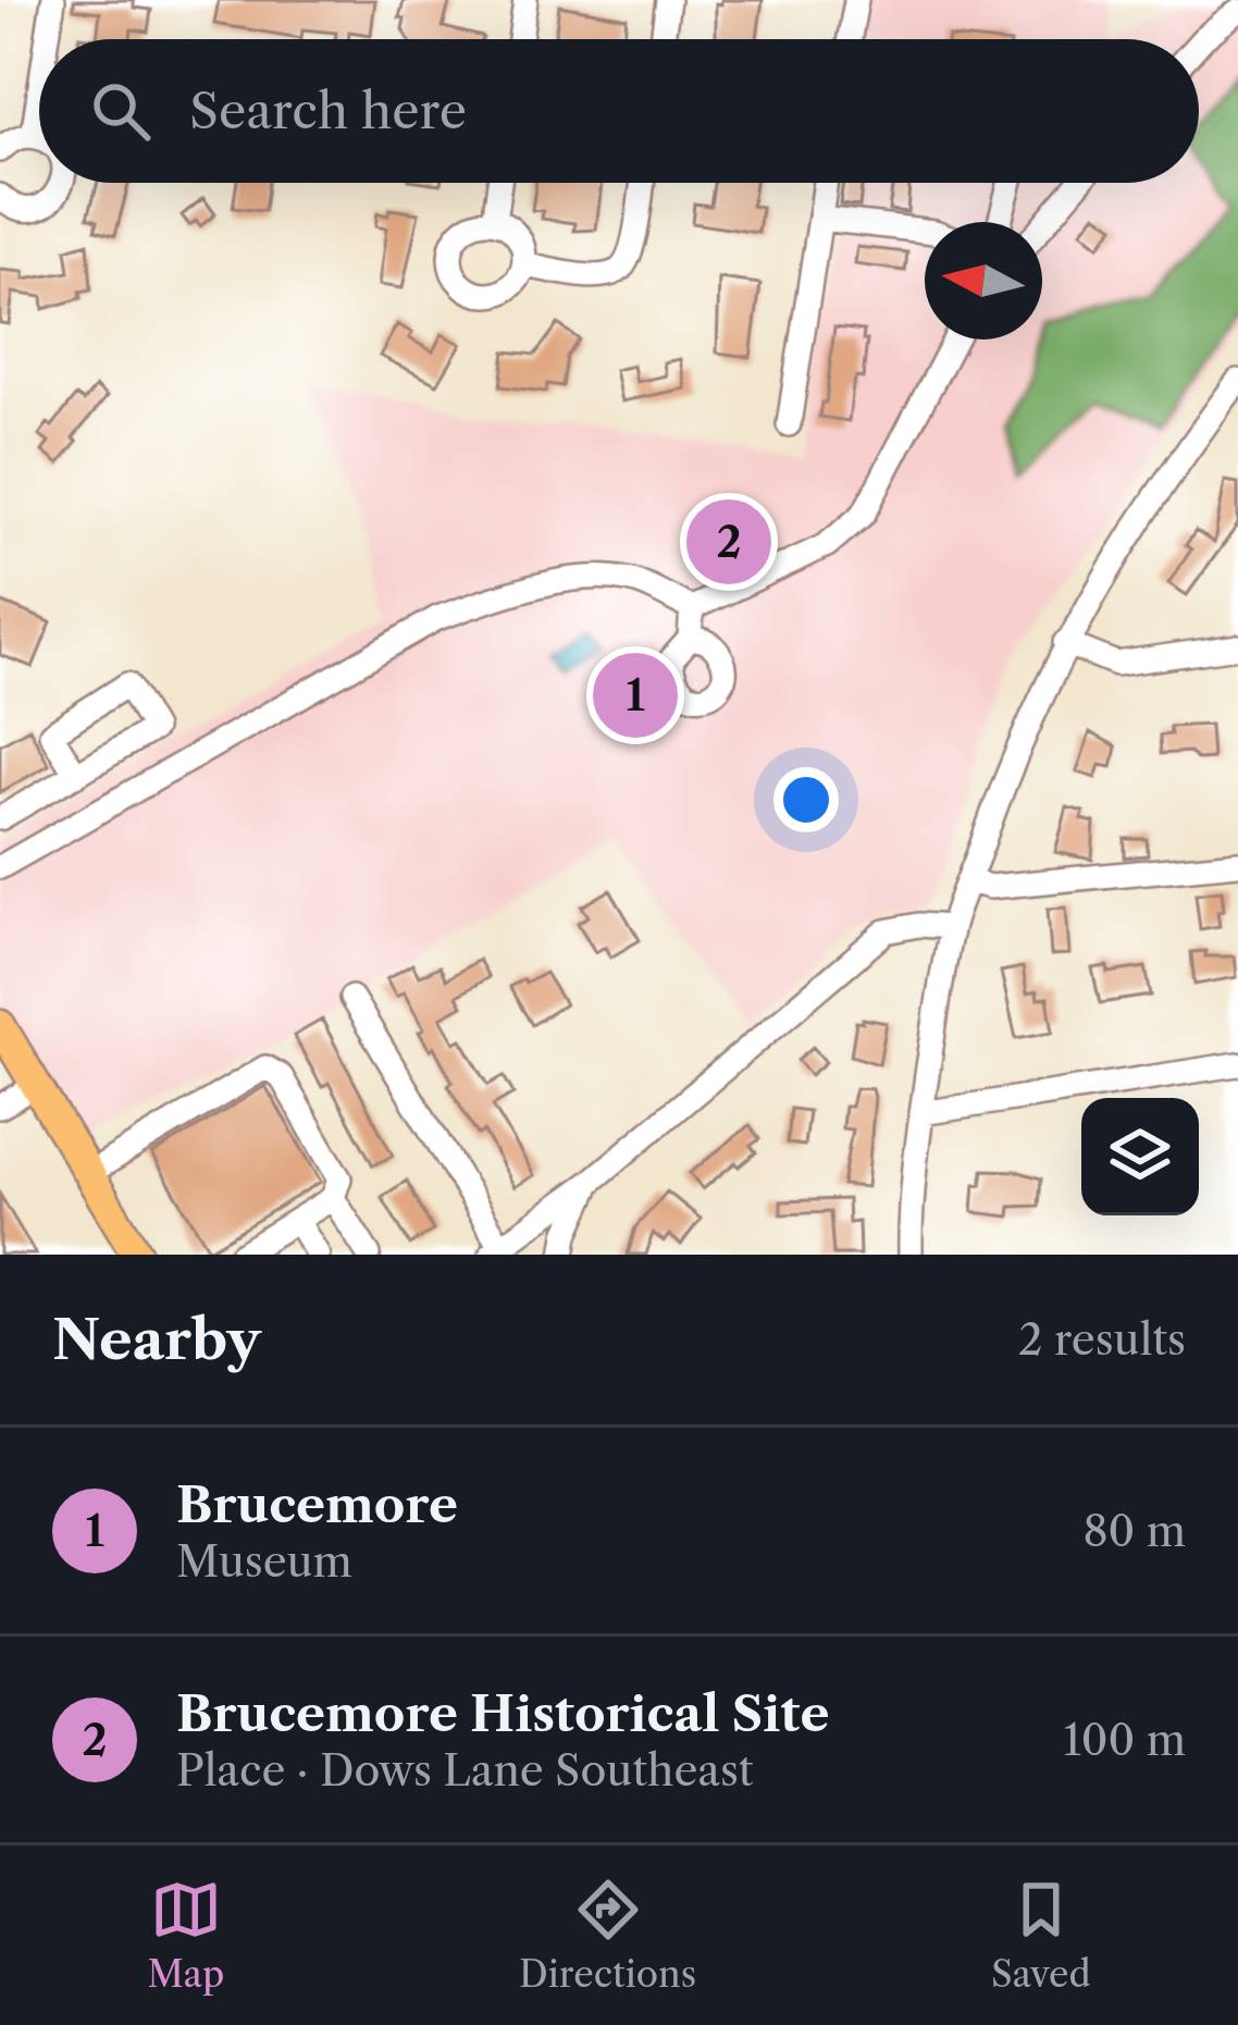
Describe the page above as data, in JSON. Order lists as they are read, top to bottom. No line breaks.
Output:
{"north":"left","page":{"search":"Search here","pins":["2","1"],"heading":["Nearby","2 results"],"list":[{"mark":"1","name":"Brucemore","note":"Museum","value":"80 m"},{"mark":"2","name":"Brucemore Historical Site","note":"Place · Dows Lane Southeast","value":"100 m"}],"nav":["Map","Directions","Saved"]}}
